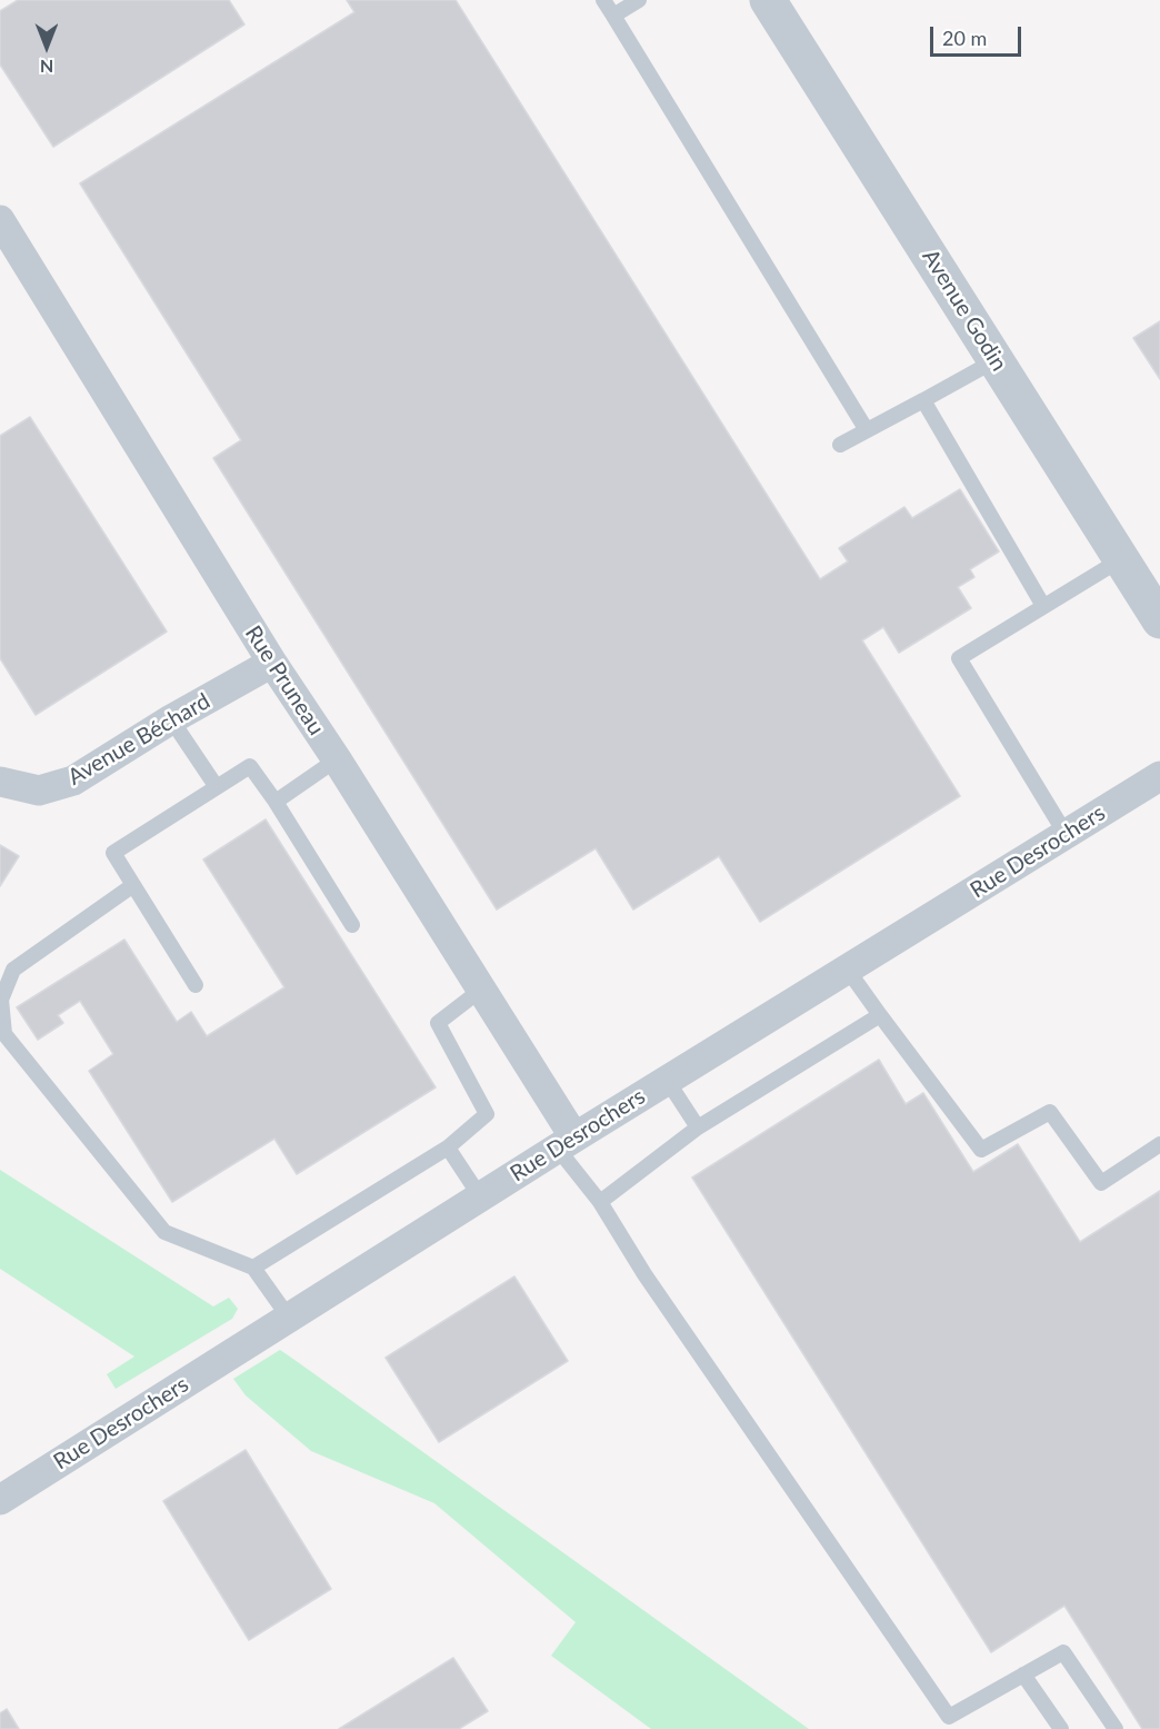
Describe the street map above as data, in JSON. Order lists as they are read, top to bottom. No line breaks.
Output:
{"streets":{"street":["Avenue Godin","Rue Pruneau","Avenue Béchard","Rue Desrochers"]},"crossings":[["Rue Pruneau","Avenue Béchard"],["Rue Pruneau","Rue Desrochers"]],"scale_bar":"20 m","north":"bottom"}
